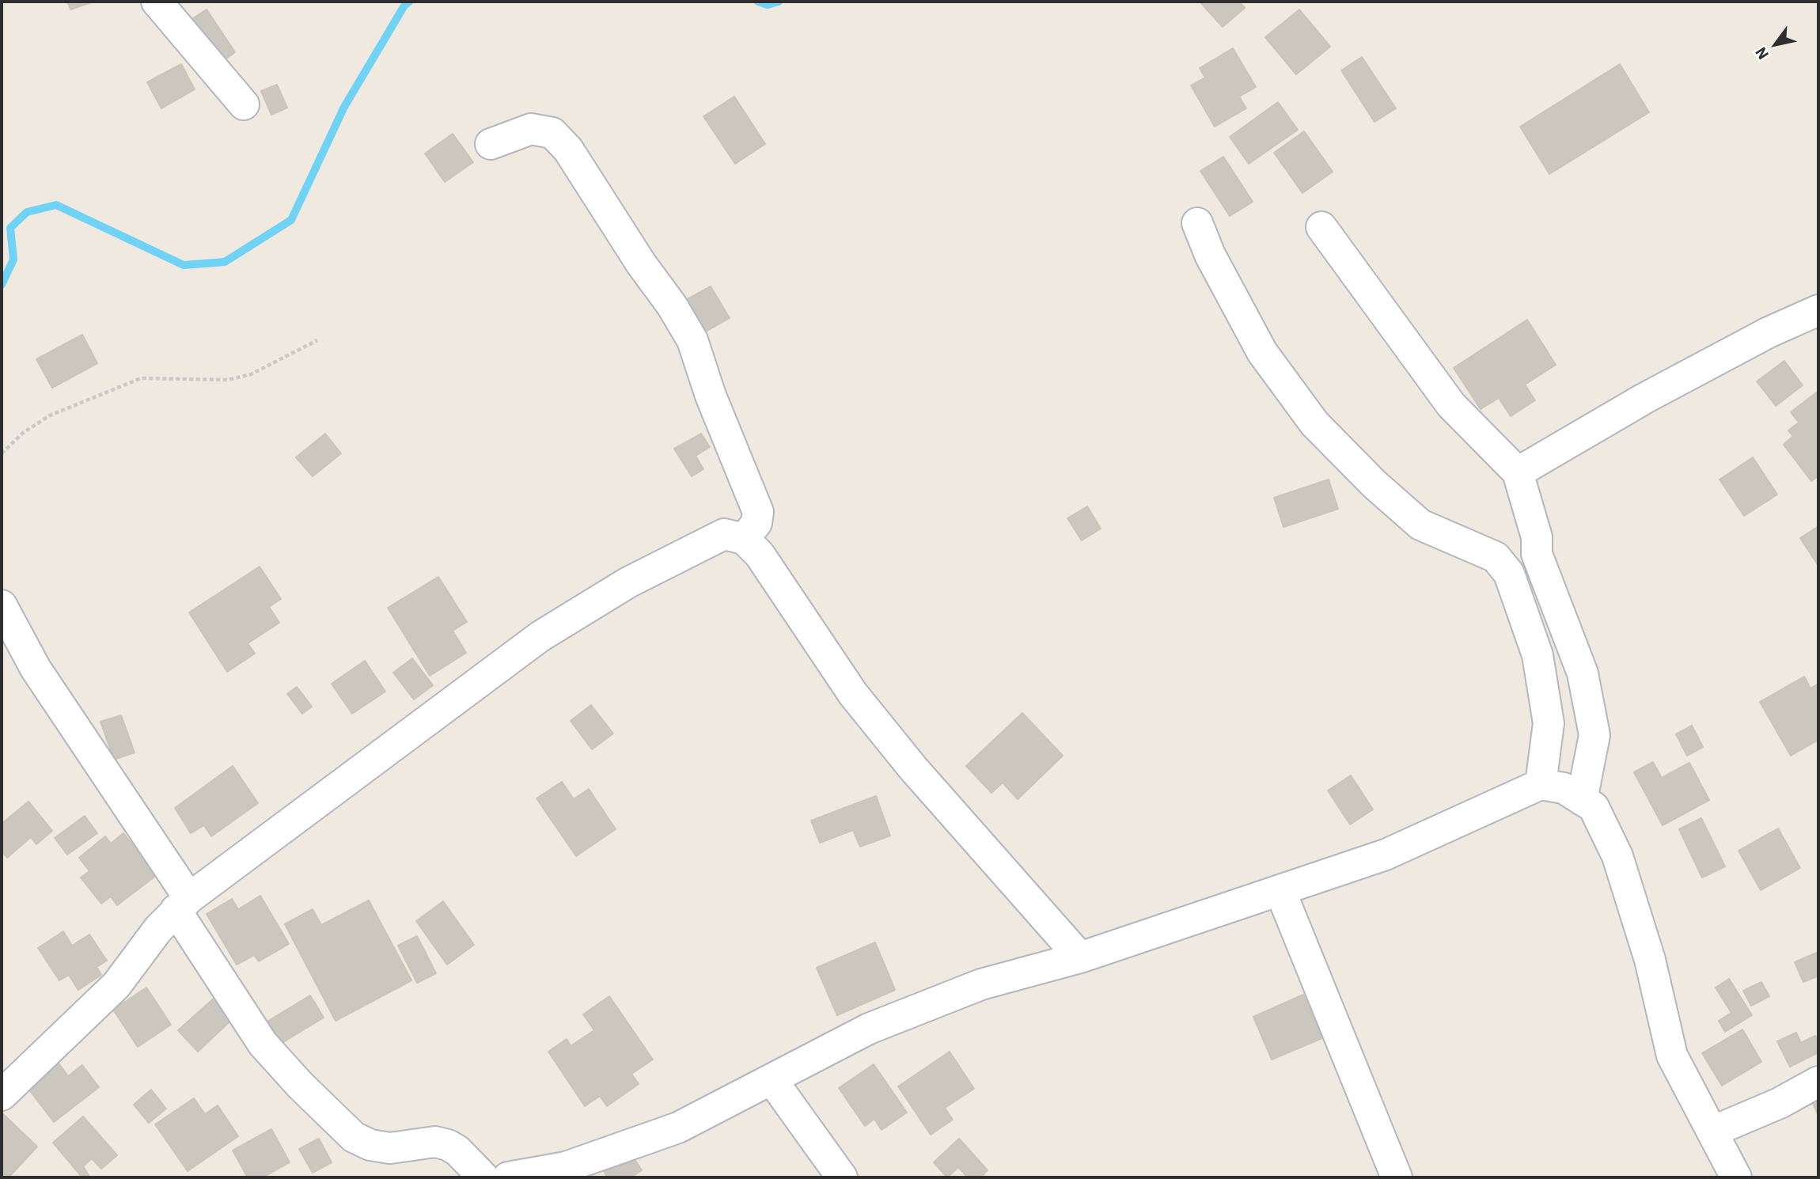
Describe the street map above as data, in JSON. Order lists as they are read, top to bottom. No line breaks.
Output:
{"north":"bottom left"}
